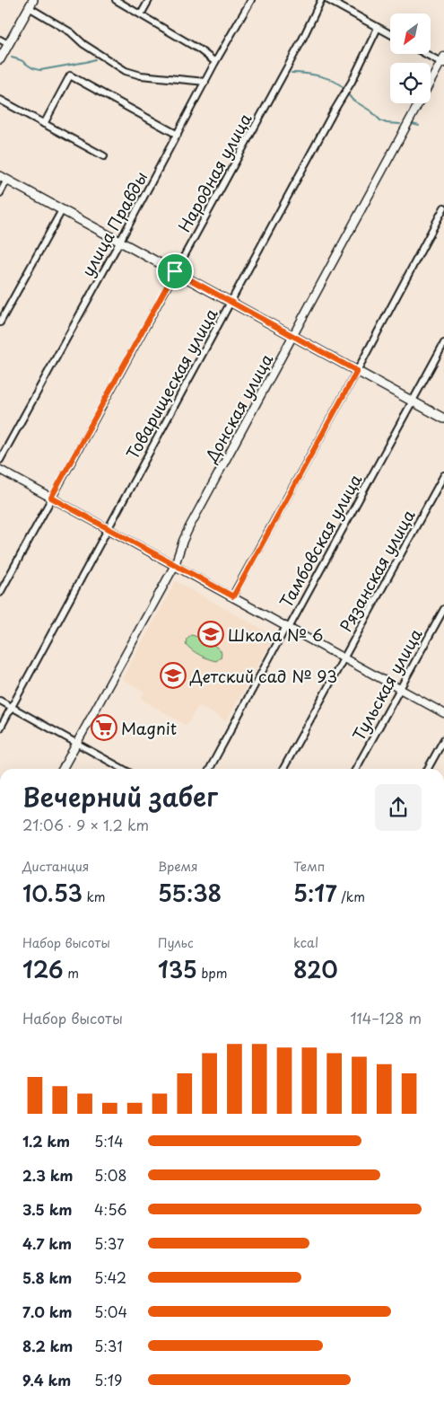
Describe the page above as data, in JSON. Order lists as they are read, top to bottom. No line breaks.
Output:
{"streets":{"street":["Народная улица","улица Правды","Товарищеская улица","Донская улица","Тамбовская улица","Рязанская улица","Тульская улица"]},"places":{"school or university":["Школа № 6","Детский сад № 93"],"supermarket":["Magnit"]},"north":"bottom left","page":{"heading":["Вечерний забег","21:06 · 9 × 1.2 km"],"stats":[["Дистанция","10.53 km"],["Время","55:38"],["Темп","5:17 /km"],["Набор высоты","126 m"],["Пульс","135 bpm"],["kcal","820"]],"chart":["Набор высоты","114–128 m"],"list":[{"name":"1.2 km","note":"5:14"},{"name":"2.3 km","note":"5:08"},{"name":"3.5 km","note":"4:56"},{"name":"4.7 km","note":"5:37"},{"name":"5.8 km","note":"5:42"},{"name":"7.0 km","note":"5:04"},{"name":"8.2 km","note":"5:31"},{"name":"9.4 km","note":"5:19"}]}}
